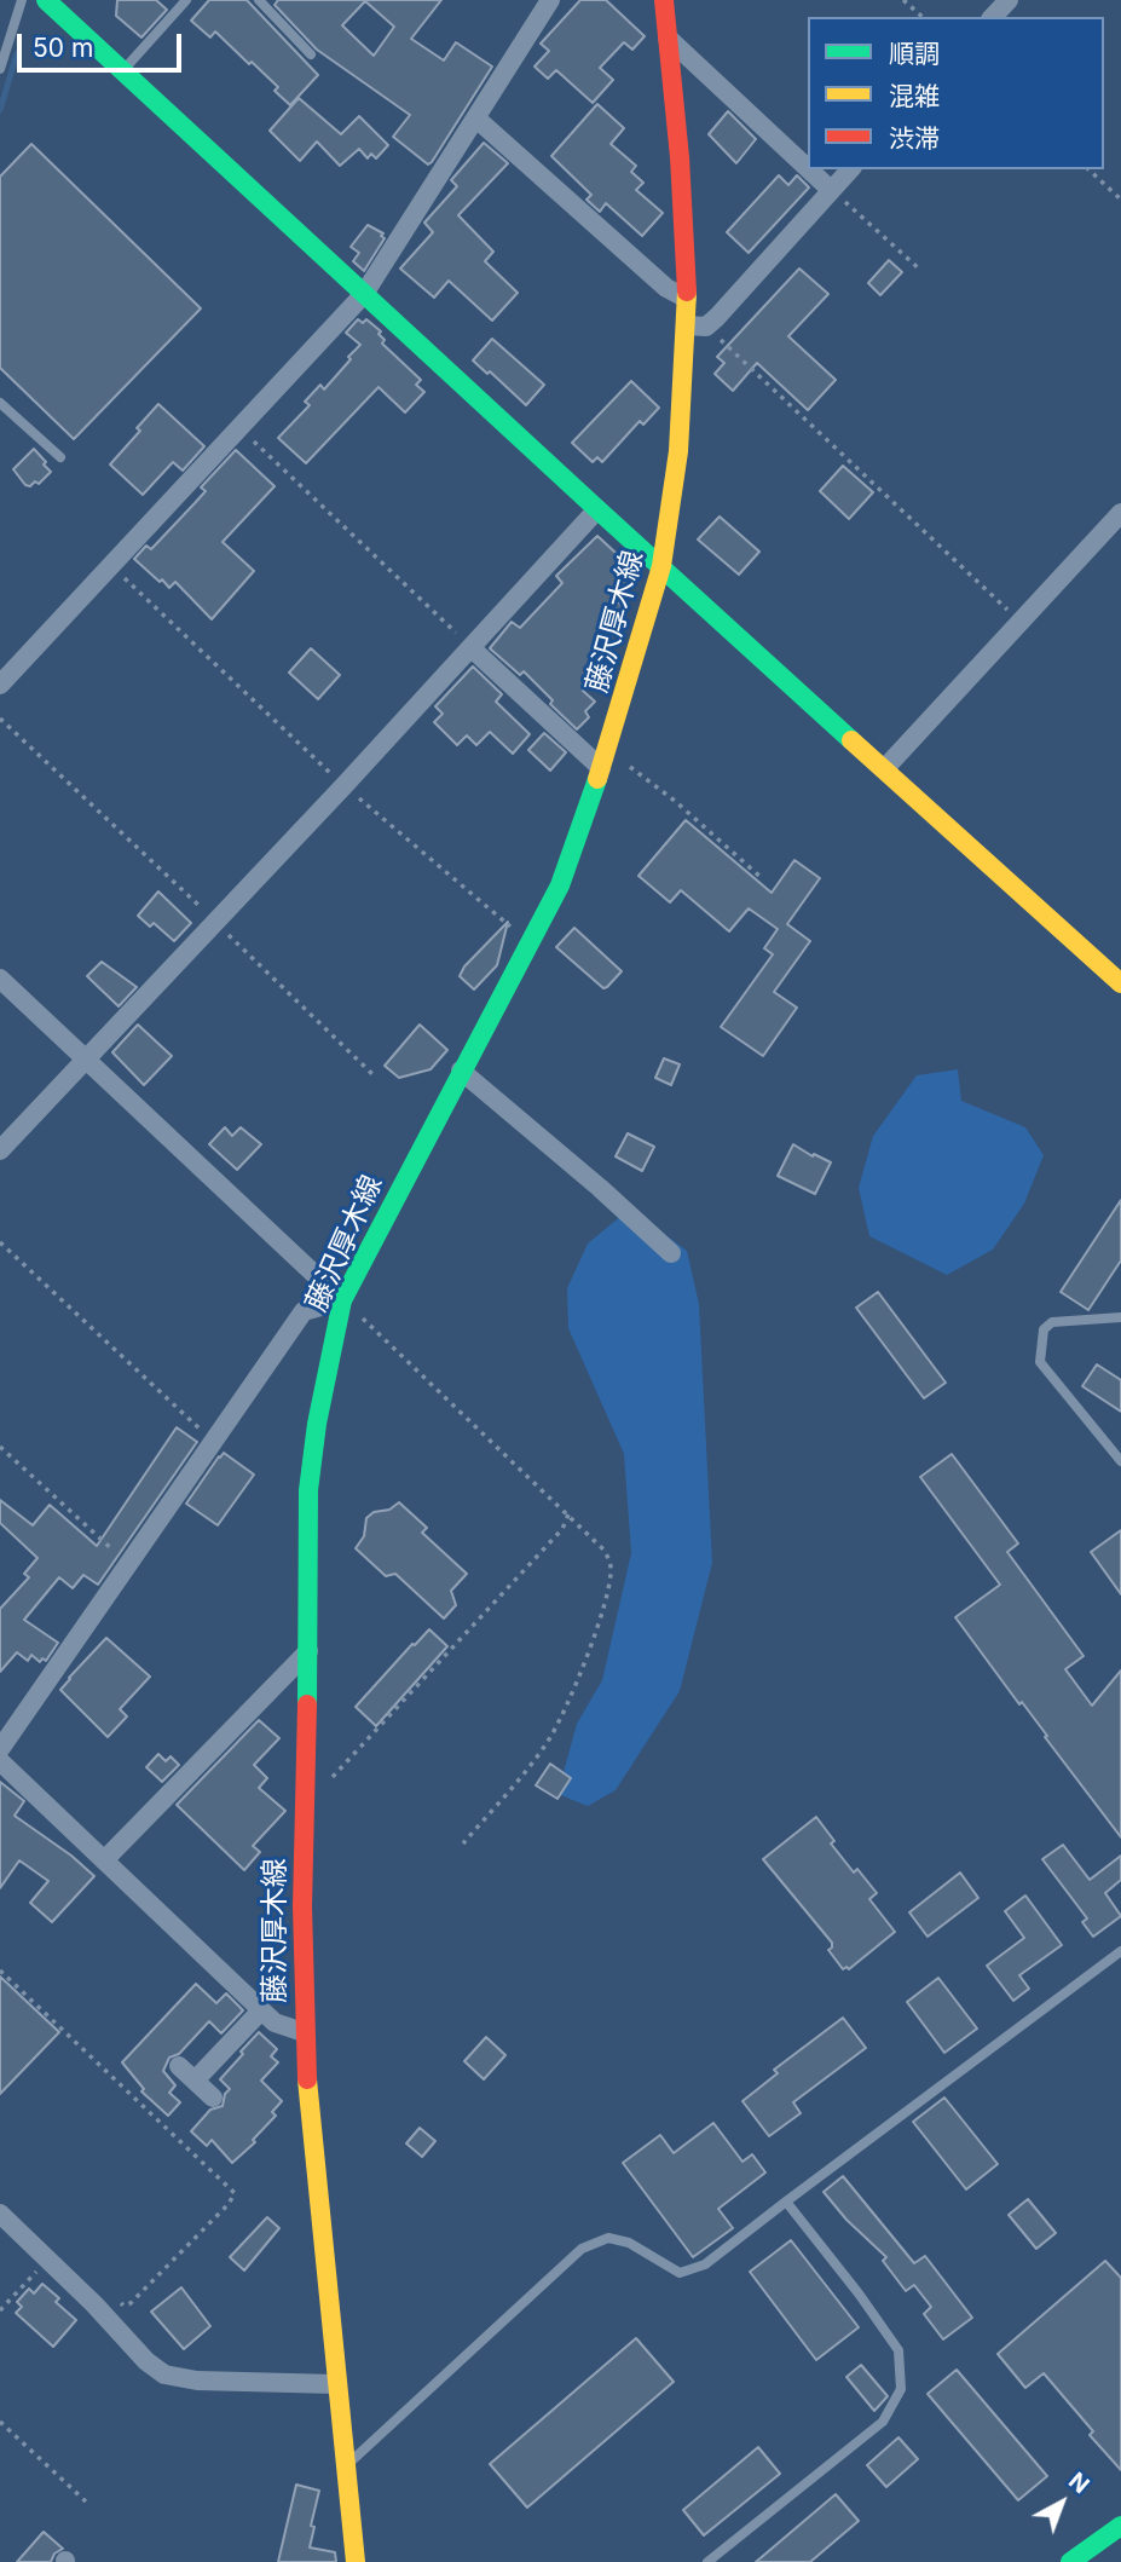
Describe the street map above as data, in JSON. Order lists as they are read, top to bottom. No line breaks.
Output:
{"streets":{"main road":["藤沢厚木線"]},"legend":["順調","混雑","渋滞"],"scale_bar":"50 m","north":"top right"}
